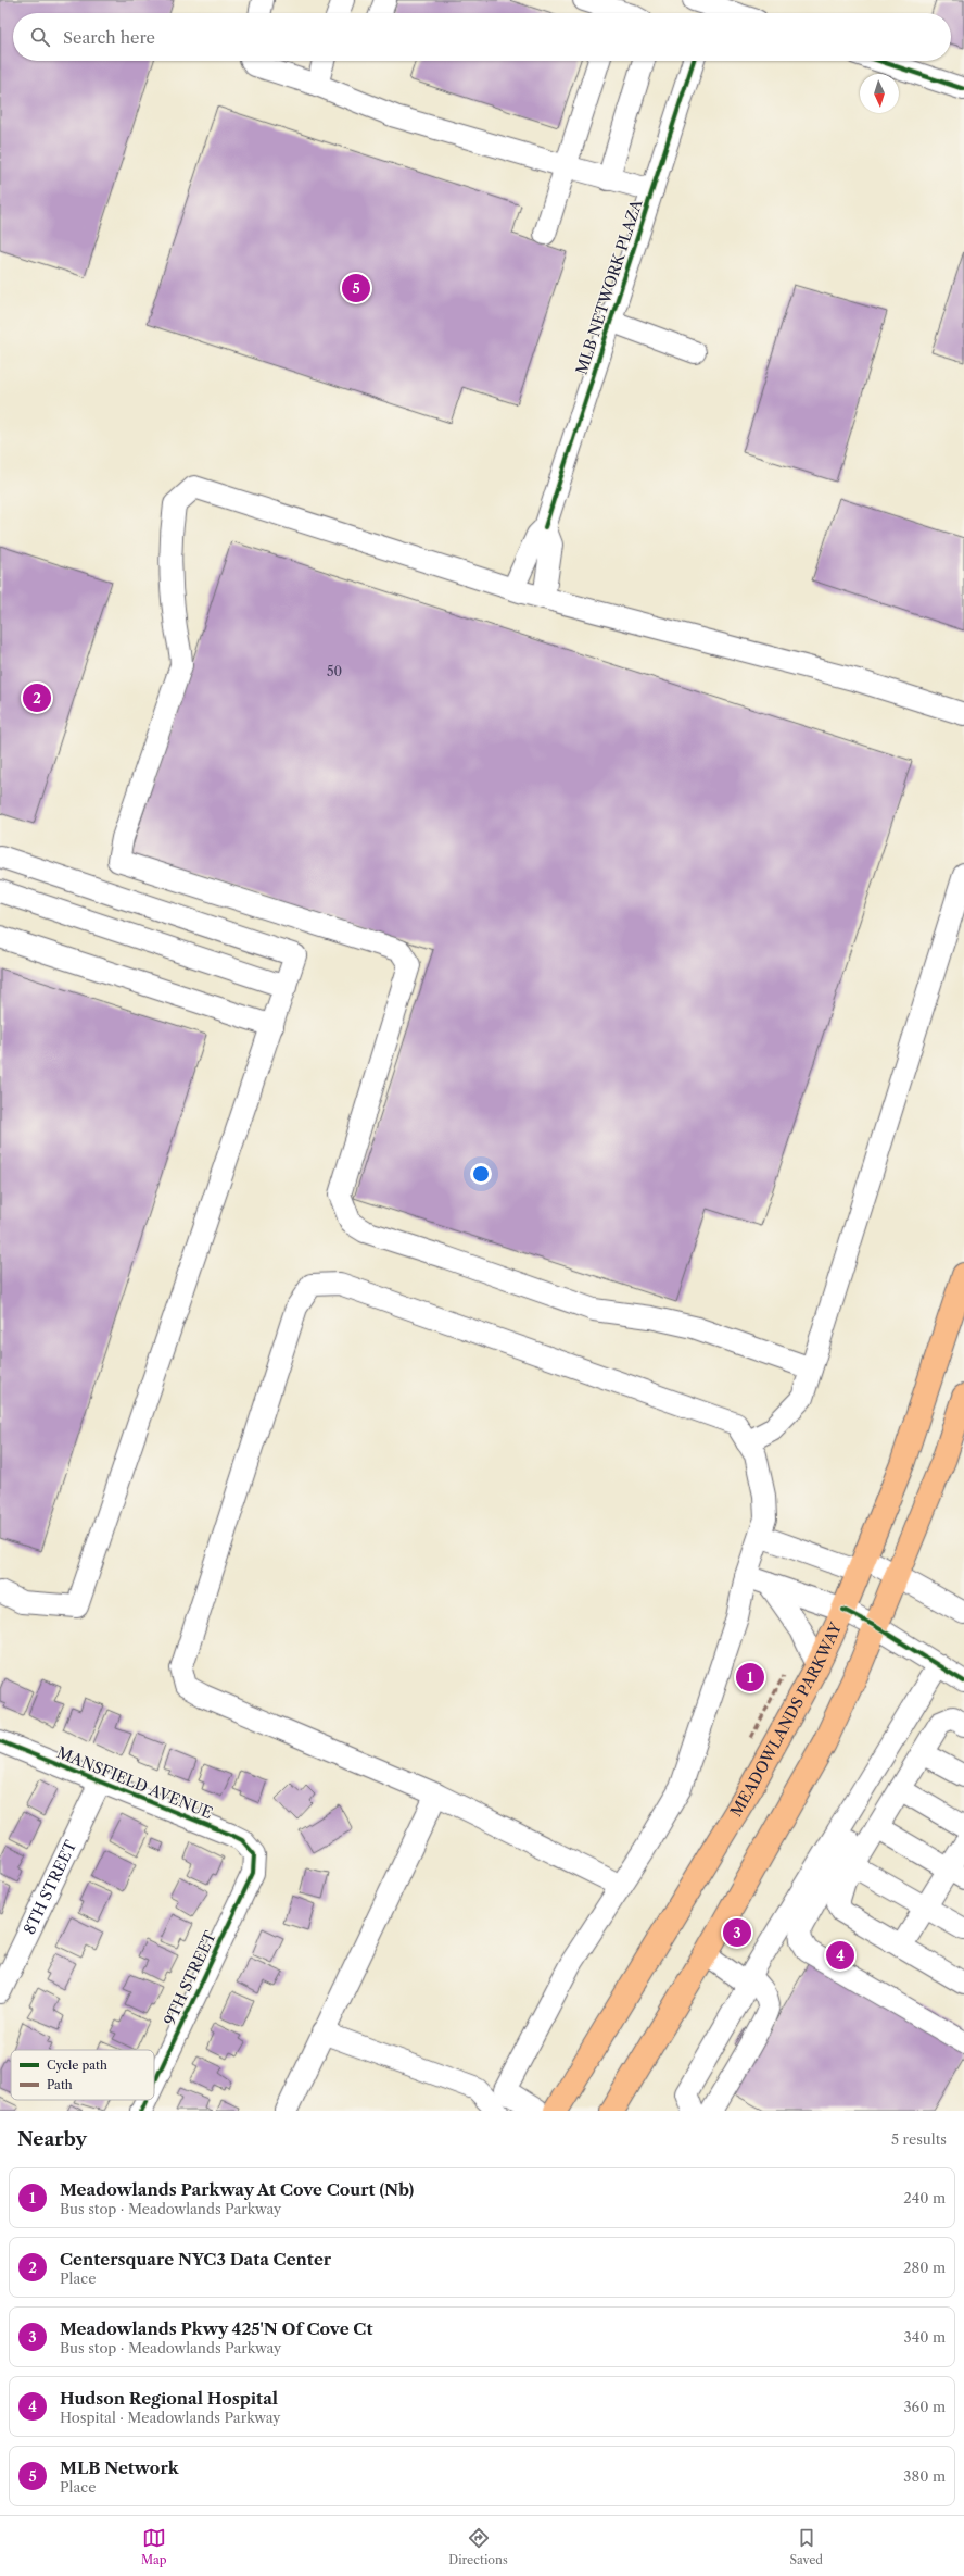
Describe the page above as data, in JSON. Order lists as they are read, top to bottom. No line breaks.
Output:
{"streets":{"main road":["MEADOWLANDS PARKWAY"],"street":["MLB NETWORK PLAZA","MANSFIELD AVENUE","8TH STREET","9TH STREET"]},"crossings":[["MANSFIELD AVENUE","8TH STREET"],["MANSFIELD AVENUE","9TH STREET"]],"house_numbers":["50"],"legend":["Cycle path","Path"],"north":"bottom","page":{"search":"Search here","pins":["5","2","1","3","4"],"heading":["Nearby","5 results"],"list":[{"mark":"1","name":"Meadowlands Parkway At Cove Court (Nb)","note":"Bus stop · Meadowlands Parkway","value":"240 m"},{"mark":"2","name":"Centersquare NYC3 Data Center","note":"Place","value":"280 m"},{"mark":"3","name":"Meadowlands Pkwy 425'N Of Cove Ct","note":"Bus stop · Meadowlands Parkway","value":"340 m"},{"mark":"4","name":"Hudson Regional Hospital","note":"Hospital · Meadowlands Parkway","value":"360 m"},{"mark":"5","name":"MLB Network","note":"Place","value":"380 m"}],"nav":["Map","Directions","Saved"]}}
